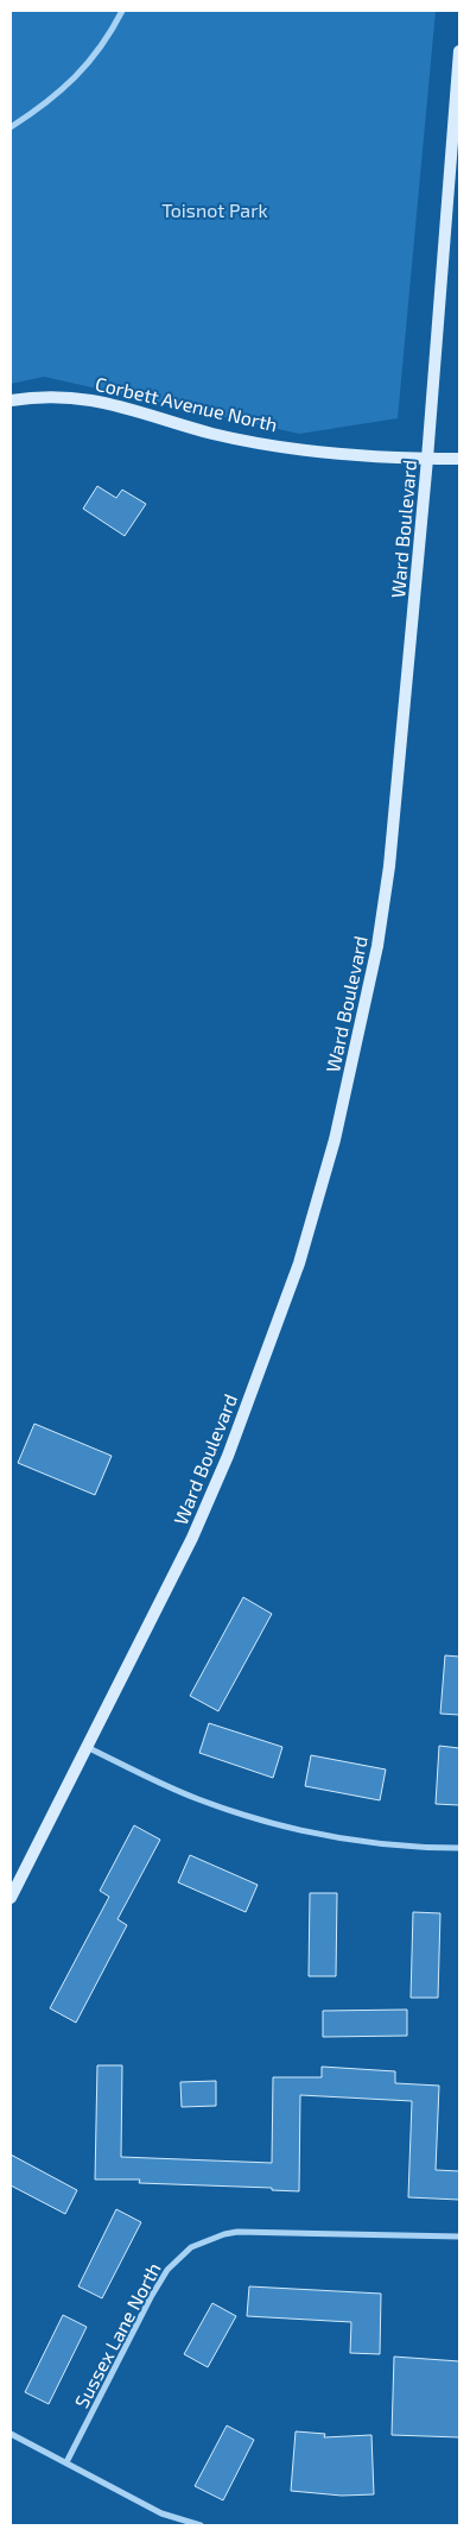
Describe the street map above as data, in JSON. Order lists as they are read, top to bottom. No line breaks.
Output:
{"streets":{"main road":["Corbett Avenue North","Ward Boulevard"],"street":["Sussex Lane North"]},"crossings":[["Corbett Avenue North","Ward Boulevard"]],"parks":["Toisnot Park"]}
